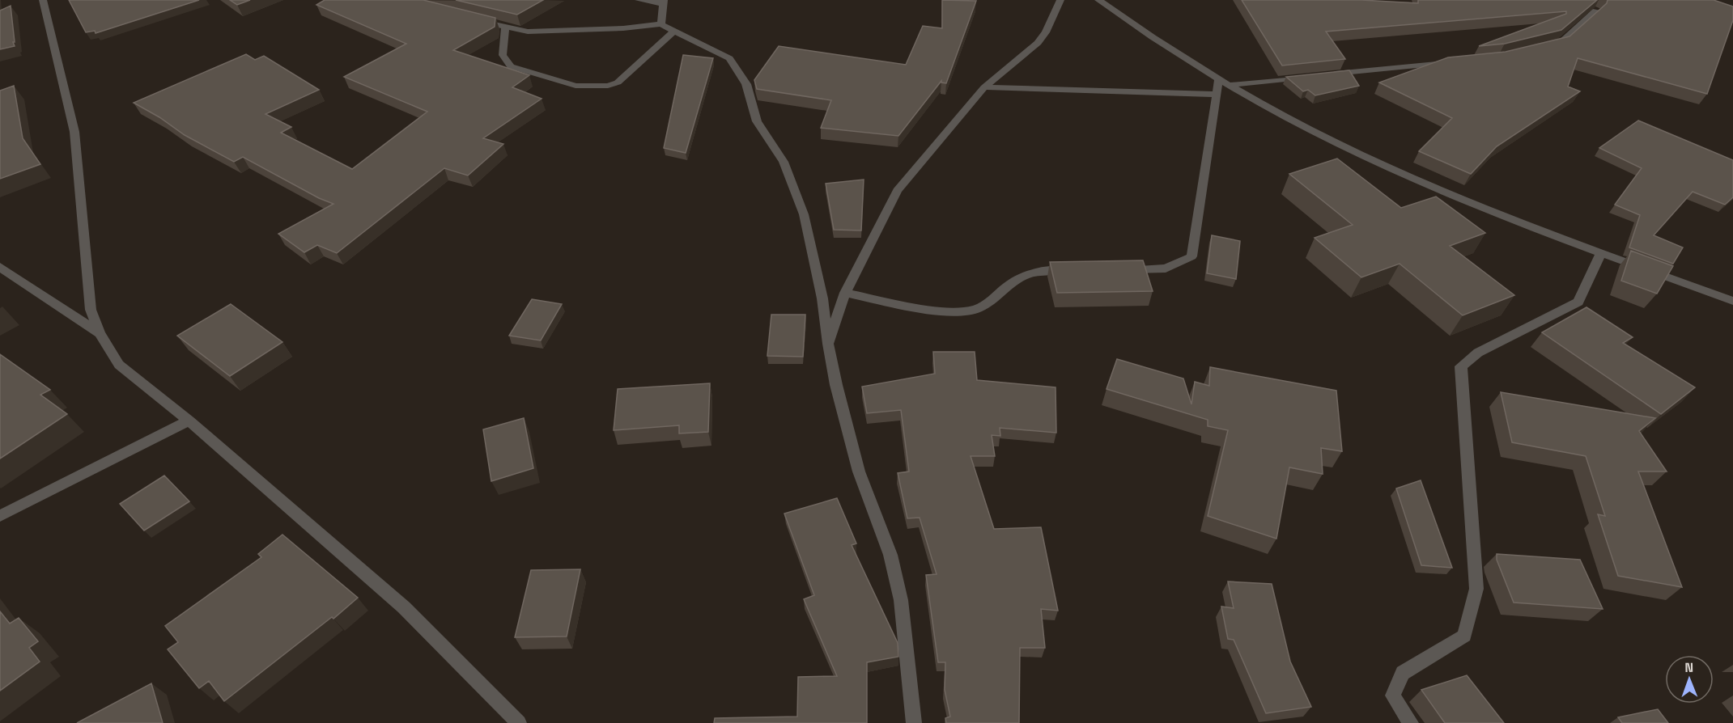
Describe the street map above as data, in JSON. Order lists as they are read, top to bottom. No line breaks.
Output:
{"north":"top"}
